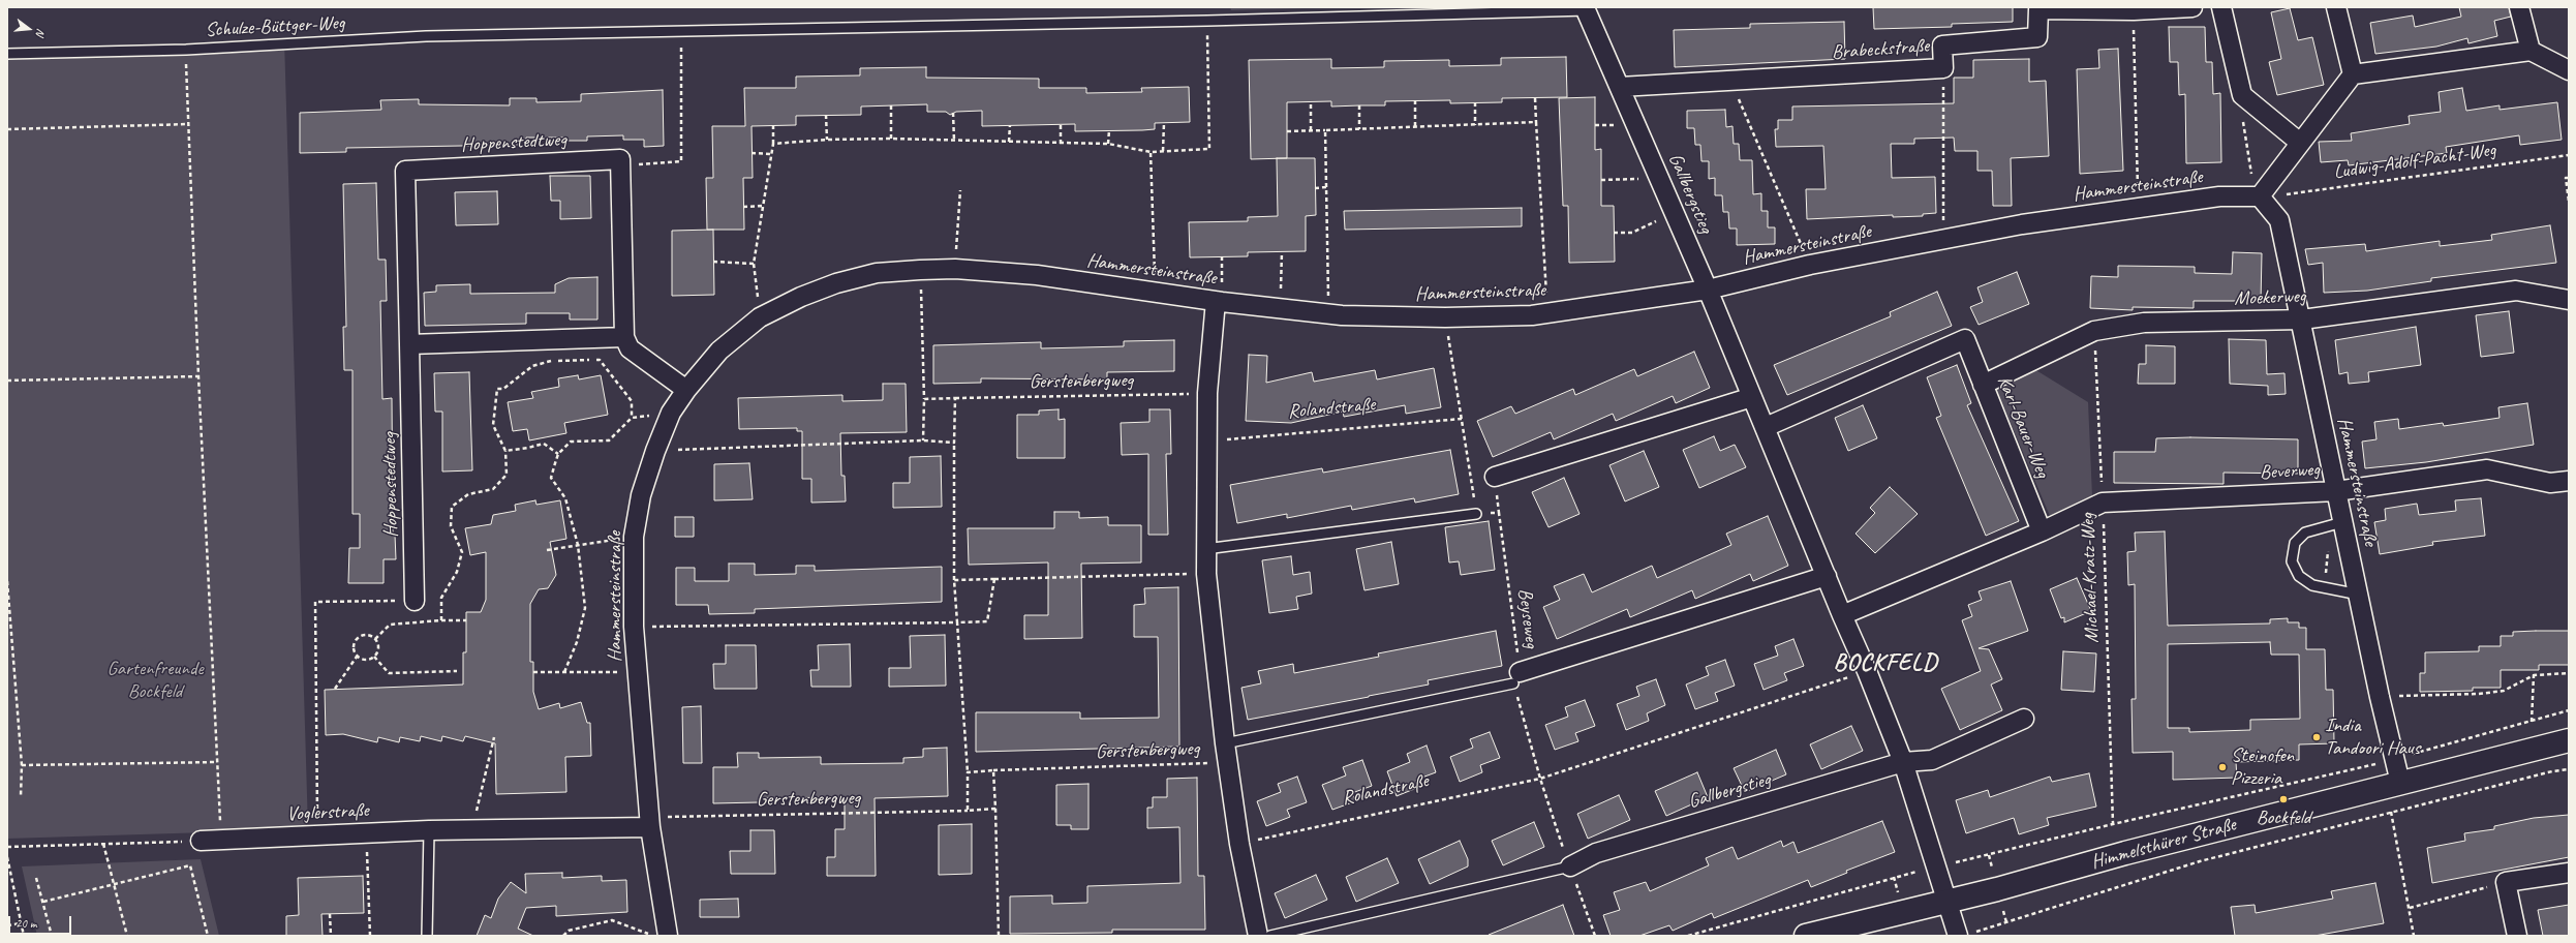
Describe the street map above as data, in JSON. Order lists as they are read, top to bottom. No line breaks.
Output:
{"streets":{"street":["Brabeckstraße","Hoppenstedtweg","Hammersteinstraße","Gallbergstieg","Moekerweg","Karl-Bauer-Weg","Beverweg","Voglerstraße","Himmelsthürer Straße"],"lane":["Schulze-Büttger-Weg"],"path":["Ludwig-Adolf-Pacht-Weg","Gerstenbergweg","Rolandstraße","Michael-Kratz-Weg","Beyseweg"]},"crossings":[["Schulze-Büttger-Weg","Gallbergstieg"],["Brabeckstraße","Gallbergstieg"],["Ludwig-Adolf-Pacht-Weg","Hammersteinstraße"],["Hammersteinstraße","Gallbergstieg"],["Hammersteinstraße","Moekerweg"],["Hammersteinstraße","Gerstenbergweg"],["Hammersteinstraße","Beverweg"],["Hammersteinstraße","Voglerstraße"],["Hammersteinstraße","Himmelsthürer Straße"],["Gallbergstieg","Karl-Bauer-Weg"],["Gallbergstieg","Beyseweg"],["Gallbergstieg","Himmelsthürer Straße"],["Moekerweg","Karl-Bauer-Weg"],["Moekerweg","Michael-Kratz-Weg"],["Gerstenbergweg","Voglerstraße"],["Rolandstraße","Beyseweg"],["Karl-Bauer-Weg","Beverweg"],["Beverweg","Michael-Kratz-Weg"]],"districts":["BOCKFELD"],"parks":["Gartenfreunde Bockfeld"],"places":["India Tandoori Haus","Steinofen Pizzeria","Bockfeld"],"scale_bar":"20 m","north":"right"}
